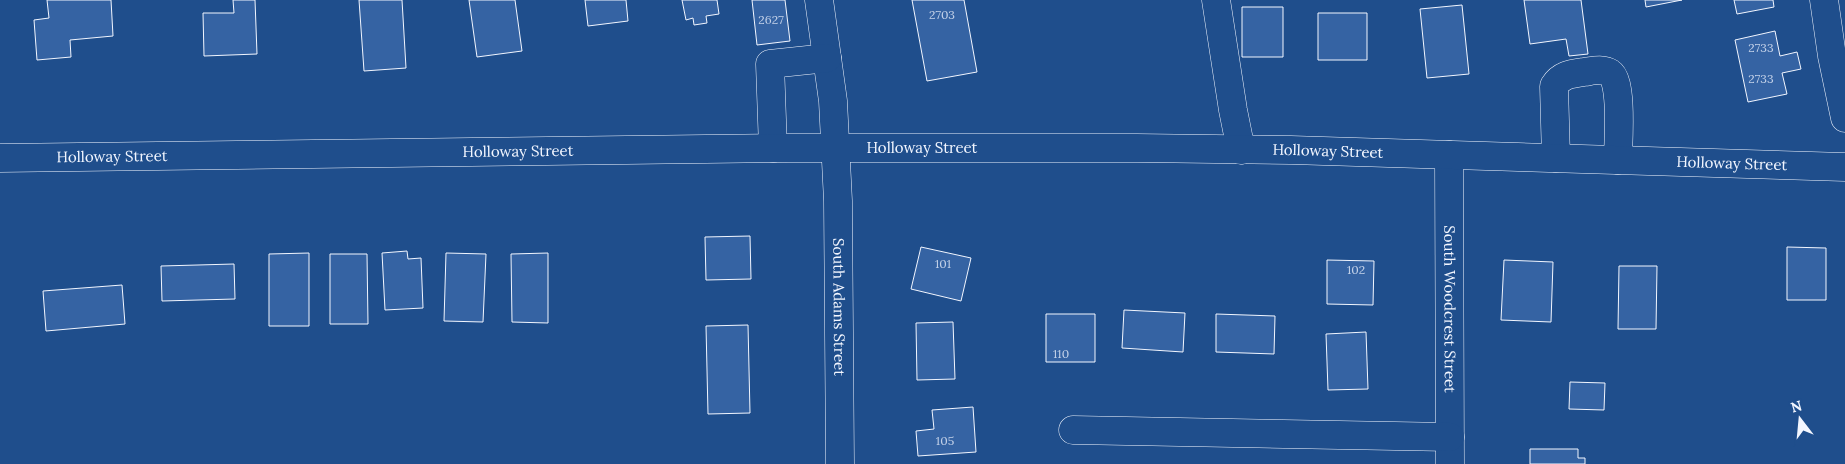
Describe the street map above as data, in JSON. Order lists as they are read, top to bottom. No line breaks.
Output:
{"streets":{"main road":["Holloway Street","South Adams Street","South Woodcrest Street"]},"crossings":[["Holloway Street","South Adams Street"],["Holloway Street","South Woodcrest Street"]],"house_numbers":["2703","2627","2733","2733","101","102","110","105"],"north":"top"}
